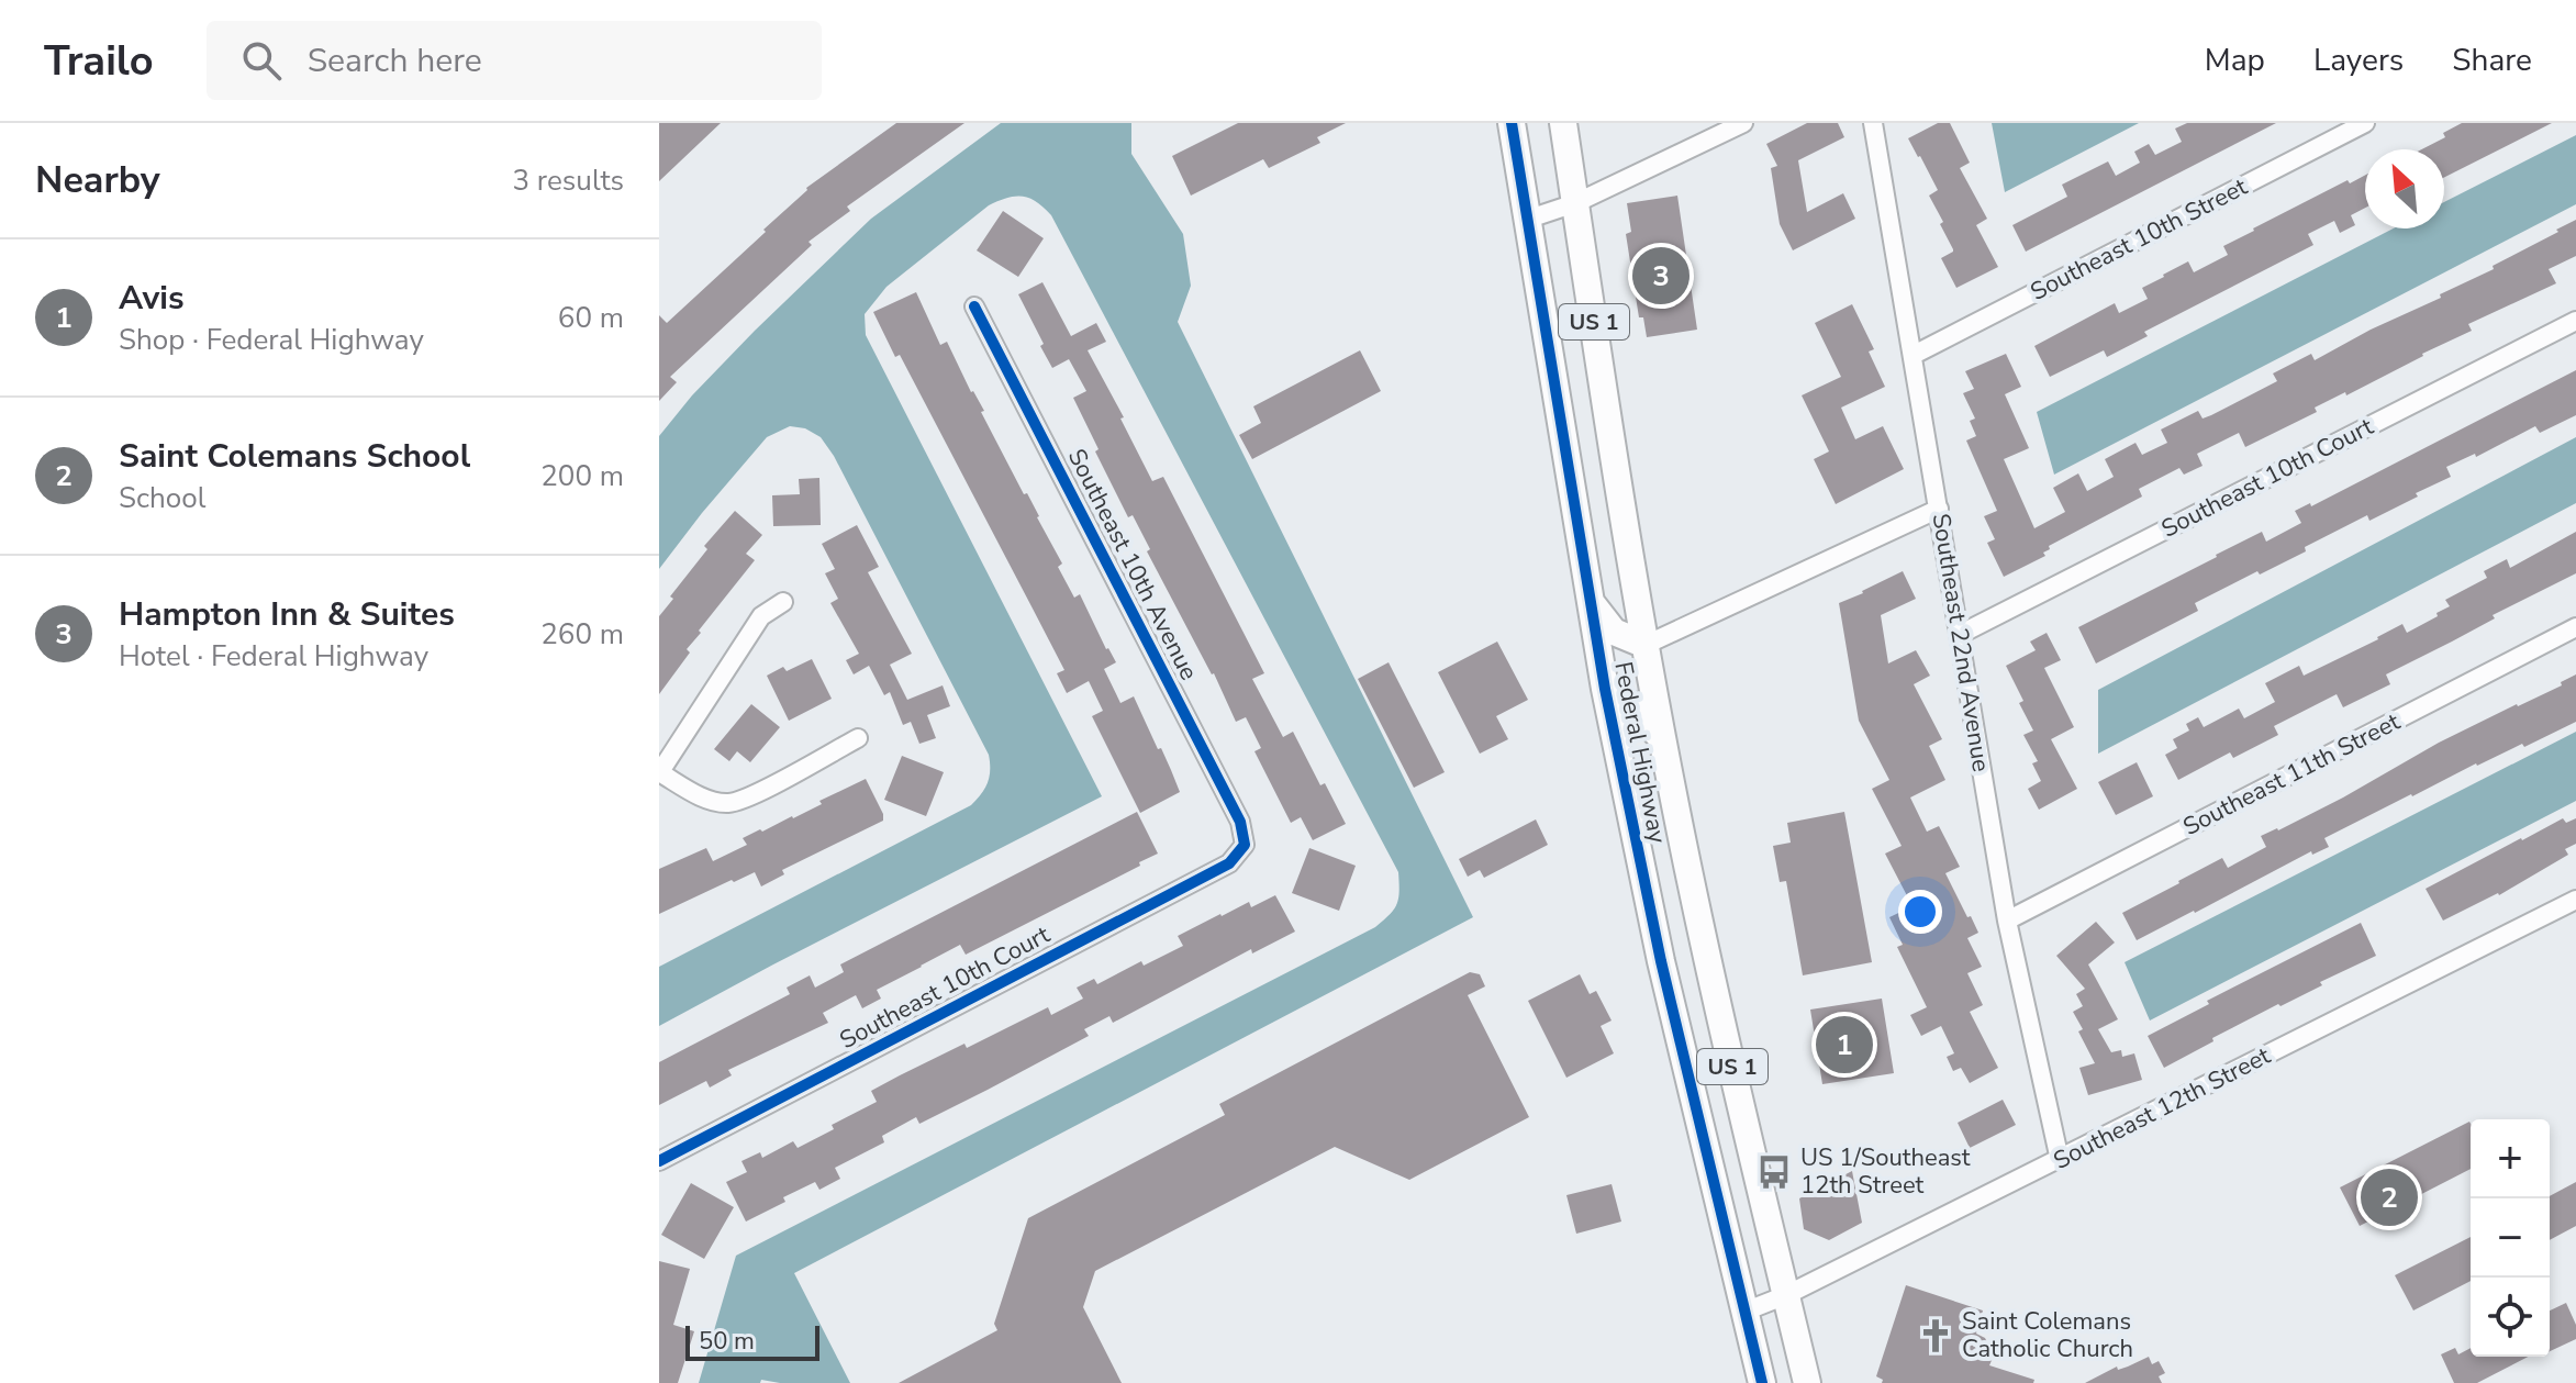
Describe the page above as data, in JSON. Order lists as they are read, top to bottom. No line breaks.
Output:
{"streets":{"main road":["US 1","Federal Highway"],"street":["Southeast 10th Street","Southeast 10th Court","Southeast 10th Avenue","Southeast 22nd Avenue","Southeast 11th Street","Southeast 12th Street"]},"crossings":[["Southeast 10th Street","Southeast 22nd Avenue"],["Southeast 10th Court","Southeast 10th Avenue"],["Southeast 10th Court","Southeast 22nd Avenue"],["Southeast 22nd Avenue","Southeast 11th Street"],["Southeast 22nd Avenue","Southeast 12th Street"],["Federal Highway","Southeast 12th Street"]],"places":{"bus stop":["US 1/Southeast 12th Street"],"church":["Saint Colemans Catholic Church"]},"scale_bar":"50 m","north":"top left","page":{"header":"Trailo","search":"Search here","nav":["Map","Layers","Share"],"heading":["Nearby","3 results"],"list":[{"mark":"1","name":"Avis","note":"Shop · Federal Highway","value":"60 m"},{"mark":"2","name":"Saint Colemans School","note":"School","value":"200 m"},{"mark":"3","name":"Hampton Inn & Suites","note":"Hotel · Federal Highway","value":"260 m"}],"pins":["3","1","2"],"map_buttons":["+","−"],"scale":"50 m"}}
